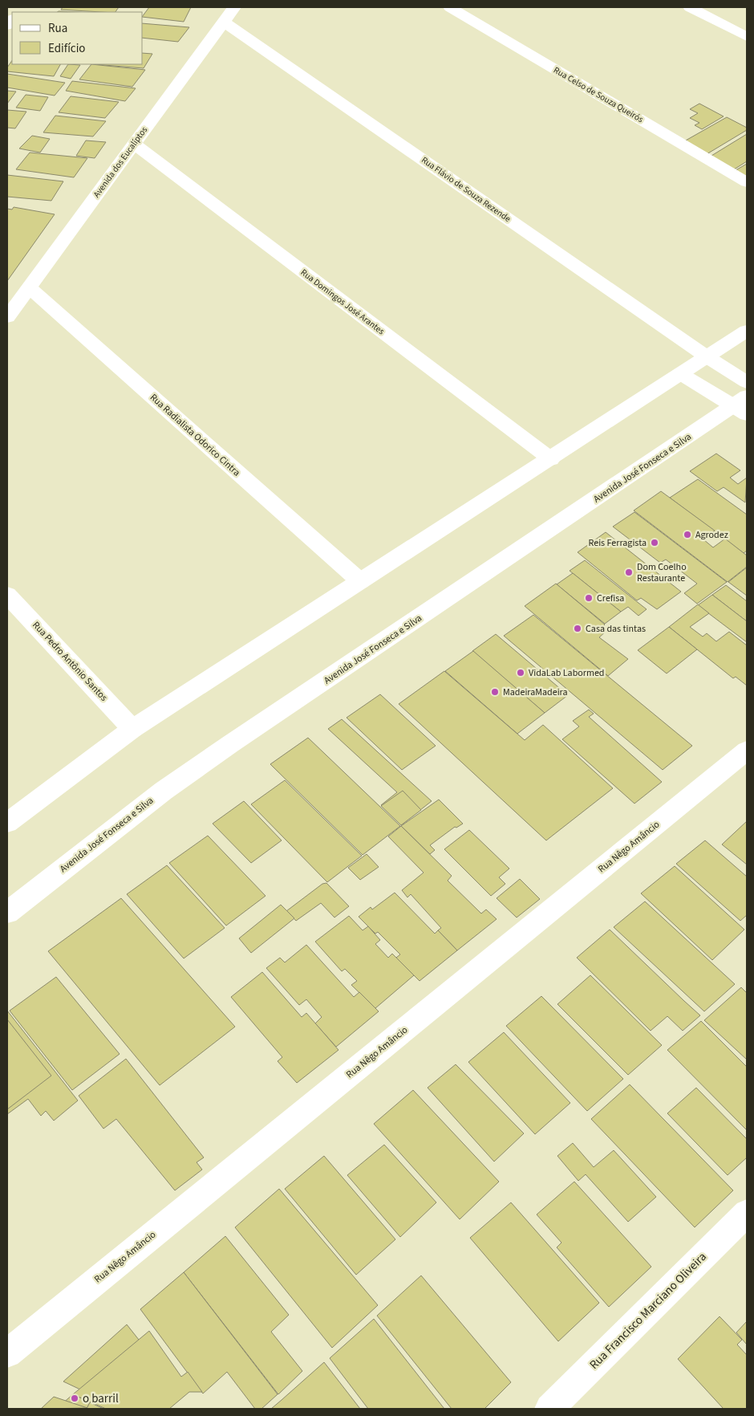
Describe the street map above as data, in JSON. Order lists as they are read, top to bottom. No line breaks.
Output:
{"streets":{"street":["Rua Celso de Souza Queirós","Avenida dos Eucalíptos","Rua Flávio de Souza Rezende","Rua Domingos José Arantes","Rua Radialista Odorico Cintra","Avenida José Fonseca e Silva","Rua Pedro Antônio Santos","Rua Nêgo Amâncio","Rua Francisco Marciano Oliveira"]},"crossings":[["Avenida dos Eucalíptos","Rua Flávio de Souza Rezende"],["Avenida dos Eucalíptos","Rua Domingos José Arantes"],["Avenida dos Eucalíptos","Rua Radialista Odorico Cintra"]],"places":["Agrodez","Reis Ferragista","Dom Coelho Restaurante","Crefisa","Casa das tintas","VidaLab Labormed","MadeiraMadeira","o barril"],"legend":["Rua","Edifício"]}
